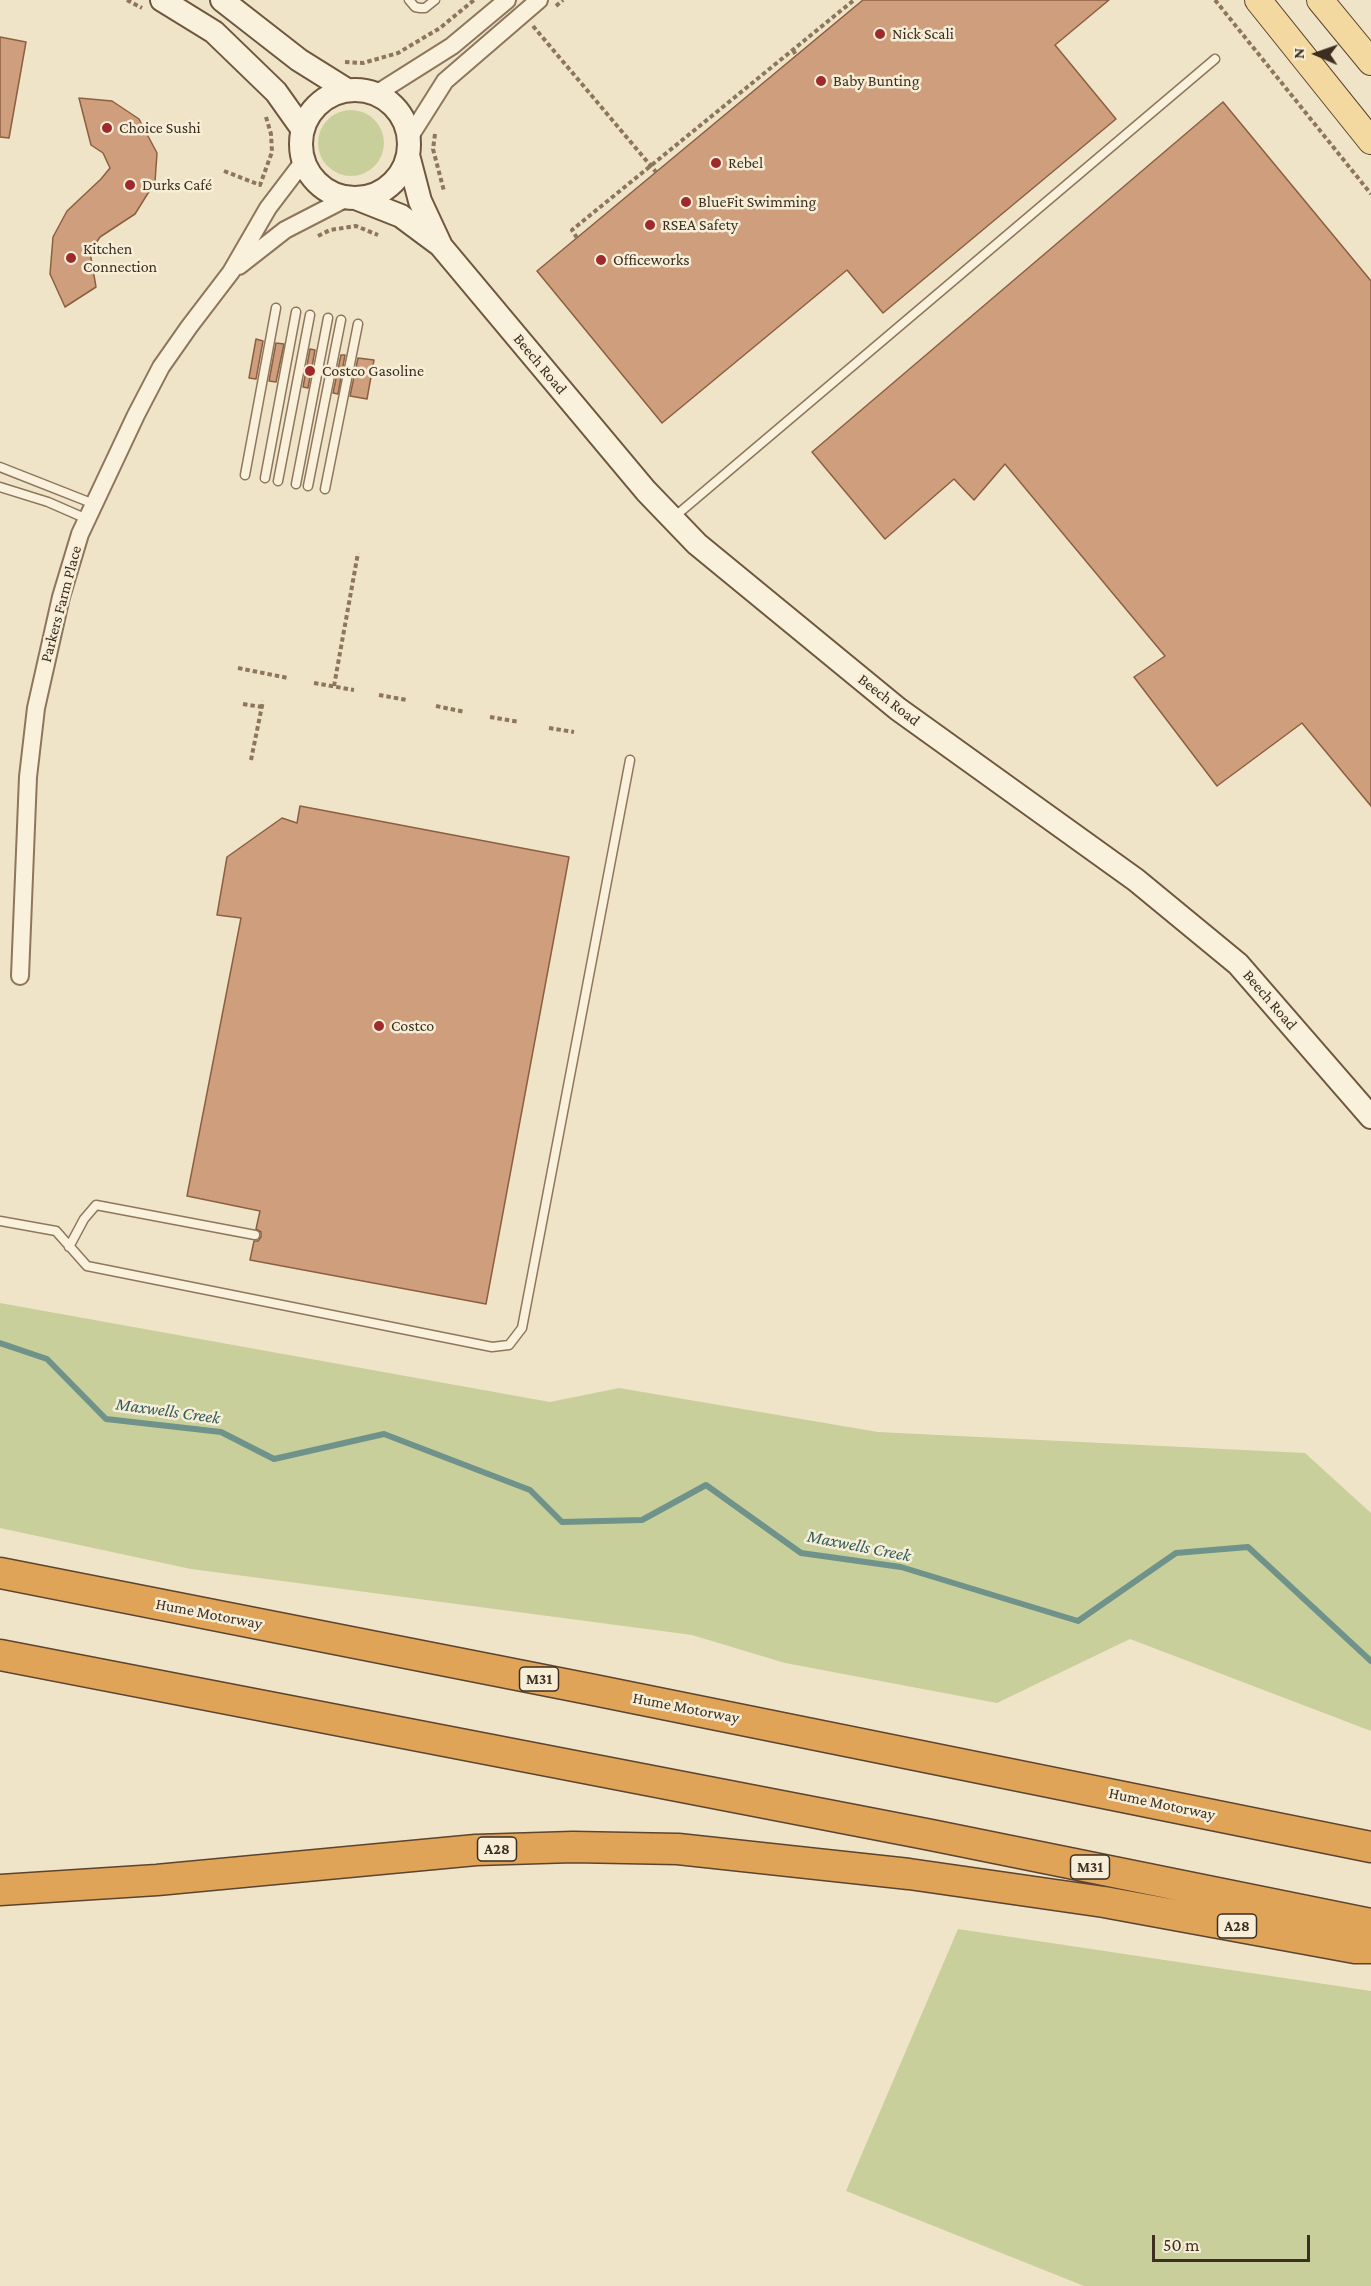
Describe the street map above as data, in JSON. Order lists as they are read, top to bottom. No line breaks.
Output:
{"streets":{"highway":["Hume Motorway","M31","A28"],"main road":["Beech Road"],"street":["Parkers Farm Place"]},"crossings":[["Beech Road","Parkers Farm Place"]],"water":["Maxwells Creek"],"places":["Nick Scali","Baby Bunting","Choice Sushi","Rebel","Durks Café","BlueFit Swimming","RSEA Safety","Kitchen Connection","Officeworks","Costco Gasoline","Costco"],"scale_bar":"50 m","north":"left"}
